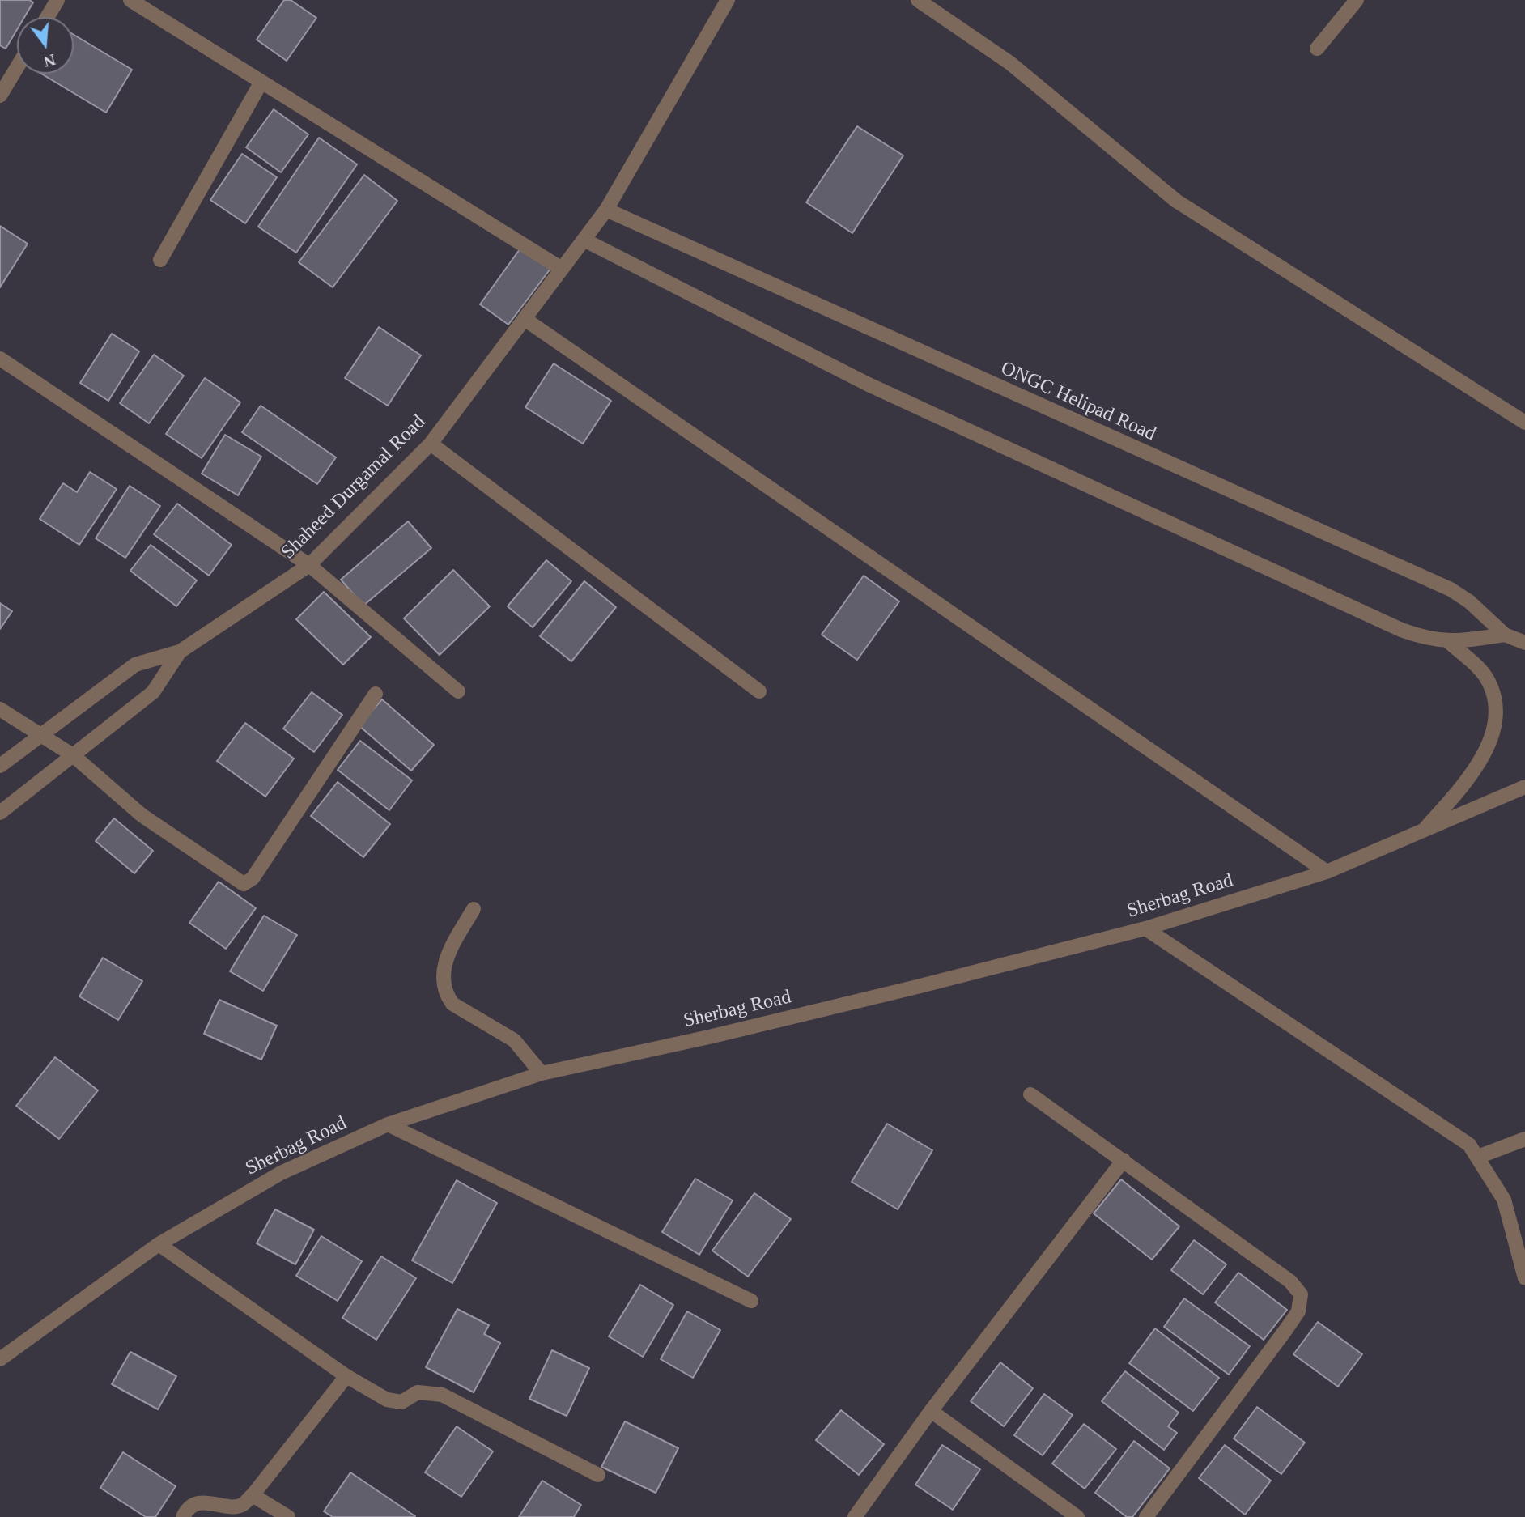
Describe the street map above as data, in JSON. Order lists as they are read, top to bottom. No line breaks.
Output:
{"streets":{"street":["ONGC Helipad Road","Shaheed Durgamal Road","Sherbag Road"]},"crossings":[["ONGC Helipad Road","Shaheed Durgamal Road"]],"north":"bottom"}
